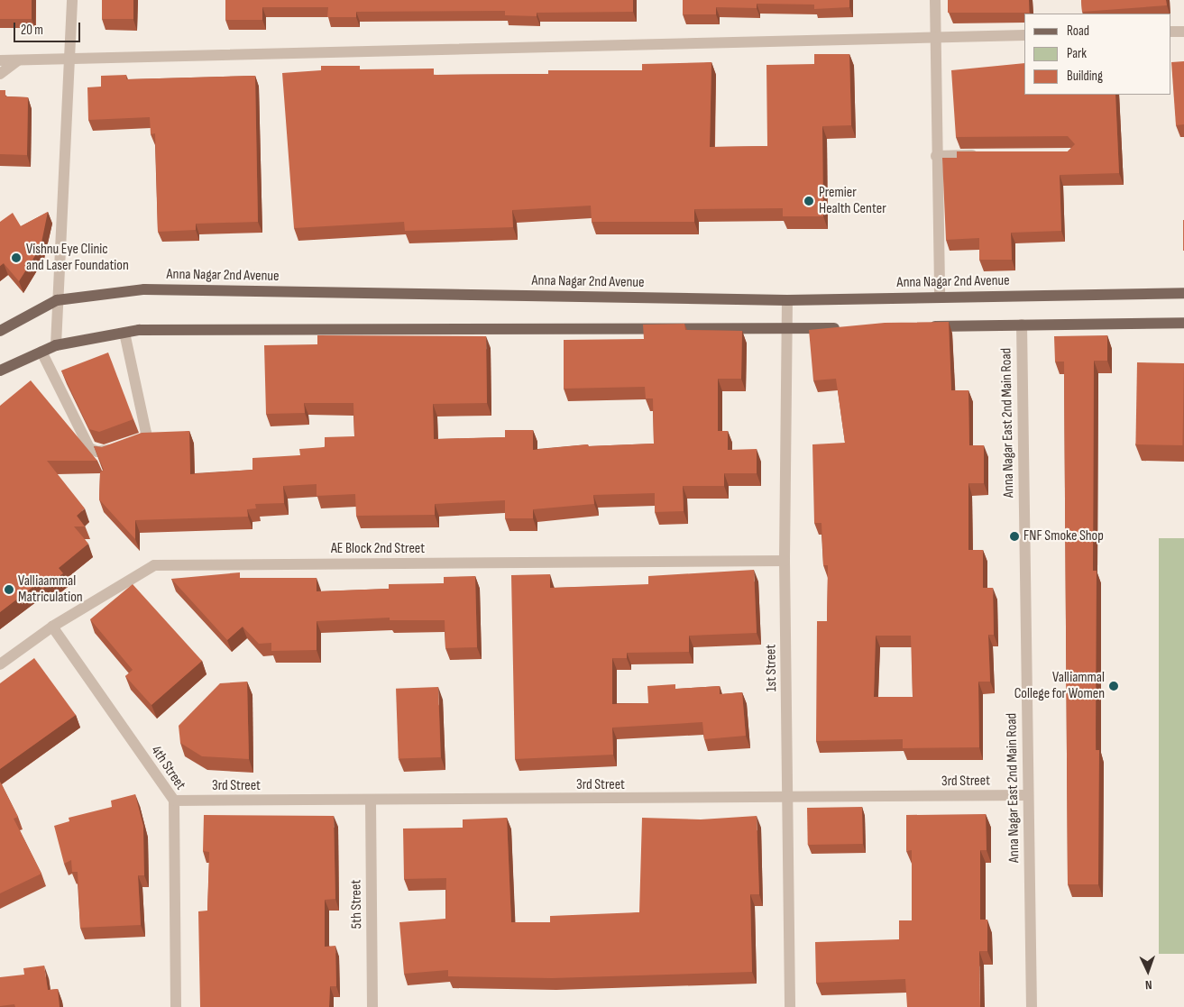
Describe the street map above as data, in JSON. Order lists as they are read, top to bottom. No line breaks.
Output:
{"streets":{"main road":["Anna Nagar 2nd Avenue"],"street":["Anna Nagar East 2nd Main Road","AE Block 2nd Street","1st Street","4th Street","3rd Street","5th Street"]},"crossings":[["Anna Nagar 2nd Avenue","1st Street"],["Anna Nagar East 2nd Main Road","3rd Street"],["AE Block 2nd Street","1st Street"],["AE Block 2nd Street","4th Street"],["1st Street","3rd Street"],["4th Street","3rd Street"],["3rd Street","5th Street"]],"places":["Premier Health Center","Vishnu Eye Clinic and Laser Foundation","FNF Smoke Shop","Valliaammal Matriculation","Valliammal College for Women"],"legend":["Road","Park","Building"],"scale_bar":"20 m","north":"bottom"}
